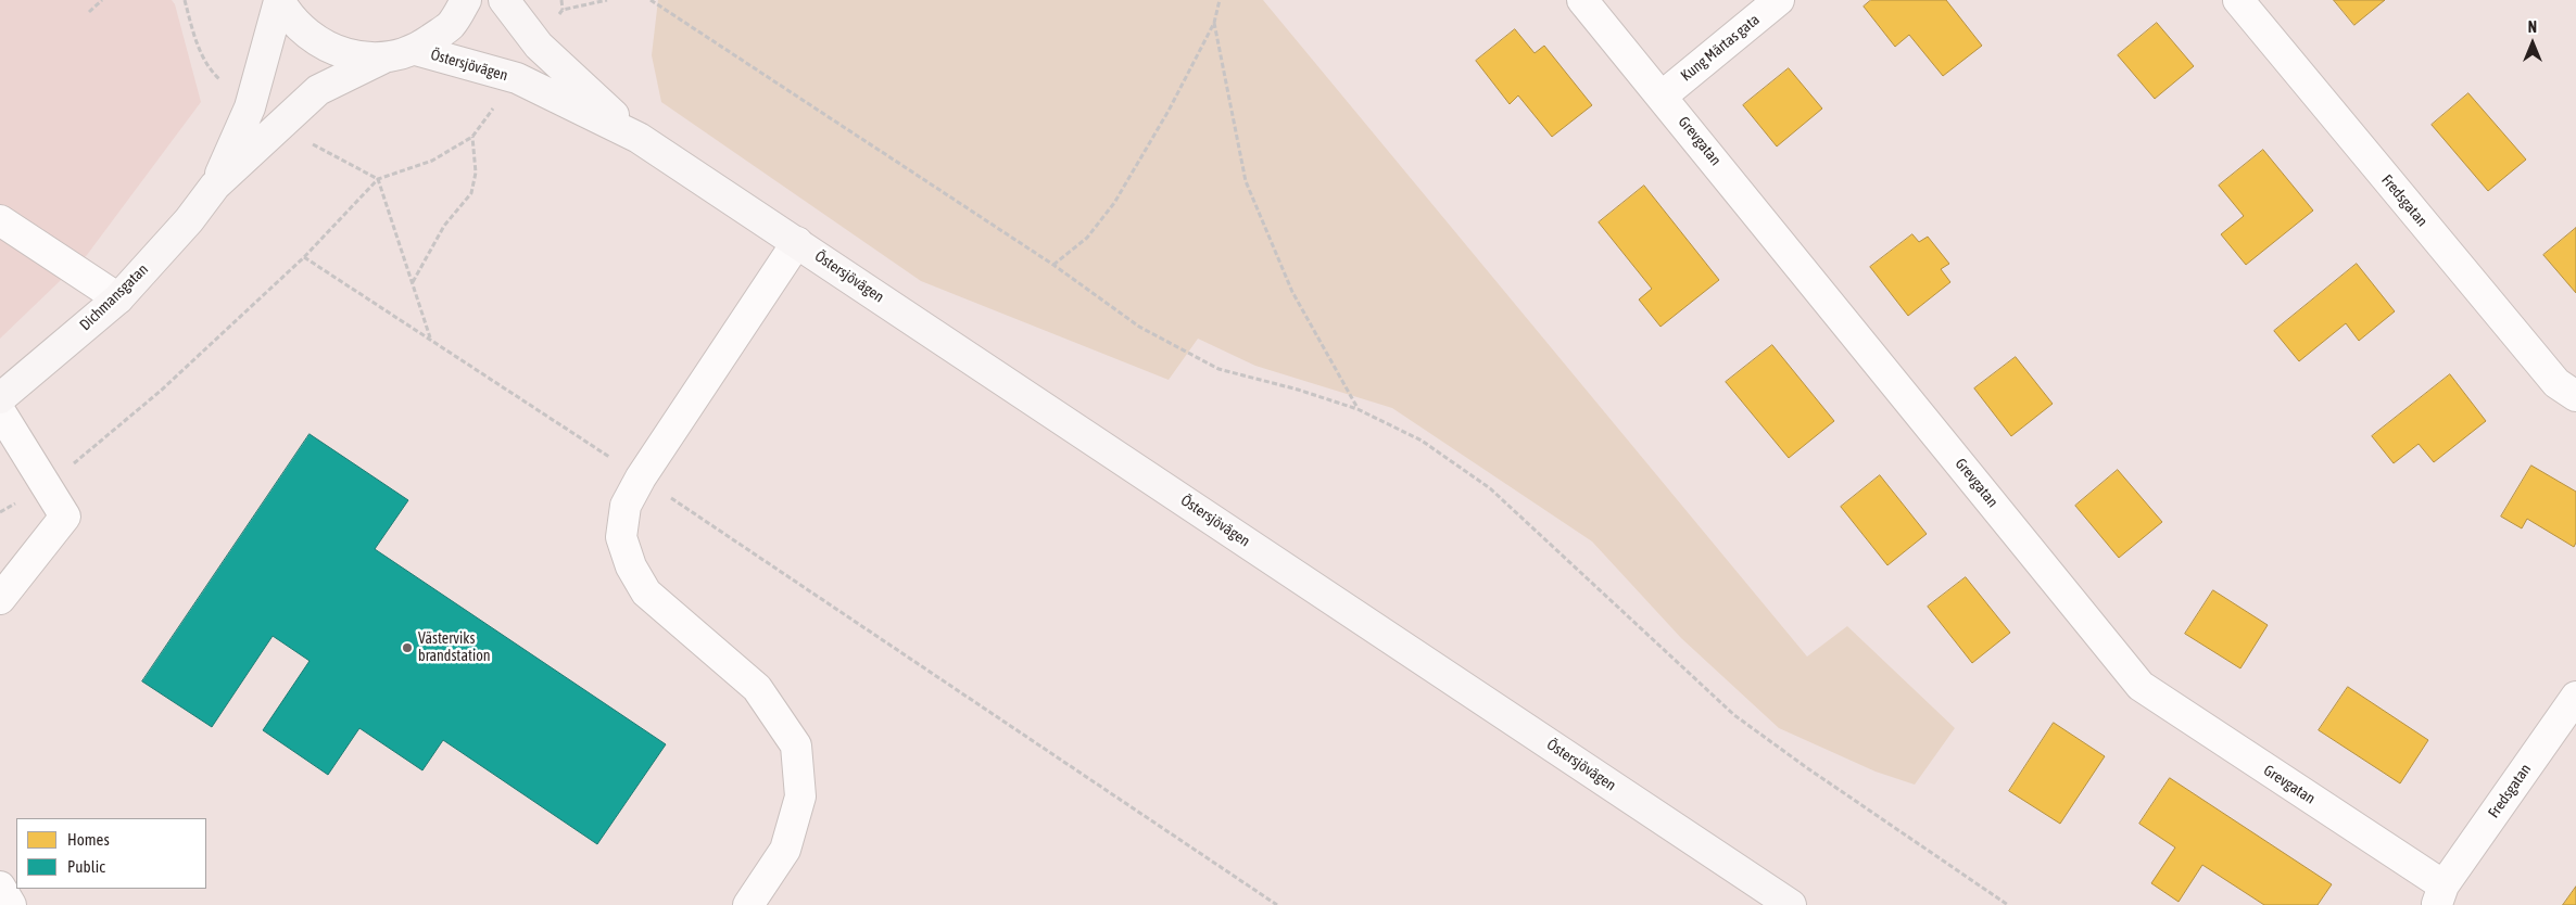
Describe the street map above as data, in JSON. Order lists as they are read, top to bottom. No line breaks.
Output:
{"streets":{"main road":["Östersjövägen","Dichmansgatan"],"street":["Kung Märtas gata","Grevgatan","Fredsgatan"]},"crossings":[["Kung Märtas gata","Grevgatan"],["Grevgatan","Fredsgatan"]],"places":["Västerviks brandstation"],"legend":["Homes","Public"],"north":"top"}
